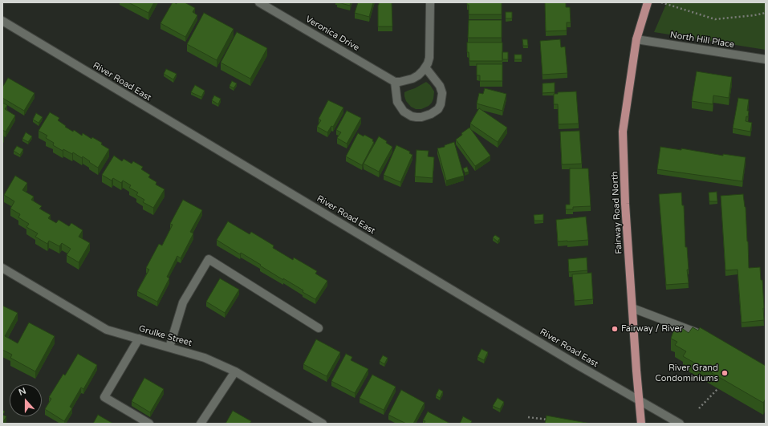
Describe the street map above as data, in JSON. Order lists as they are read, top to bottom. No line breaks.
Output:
{"streets":{"main road":["Fairway Road North"],"street":["Veronica Drive","North Hill Place","River Road East","Grulke Street"]},"crossings":[["North Hill Place","Fairway Road North"],["River Road East","Fairway Road North"]],"places":["Fairway / River","River Grand Condominiums"],"north":"top"}
